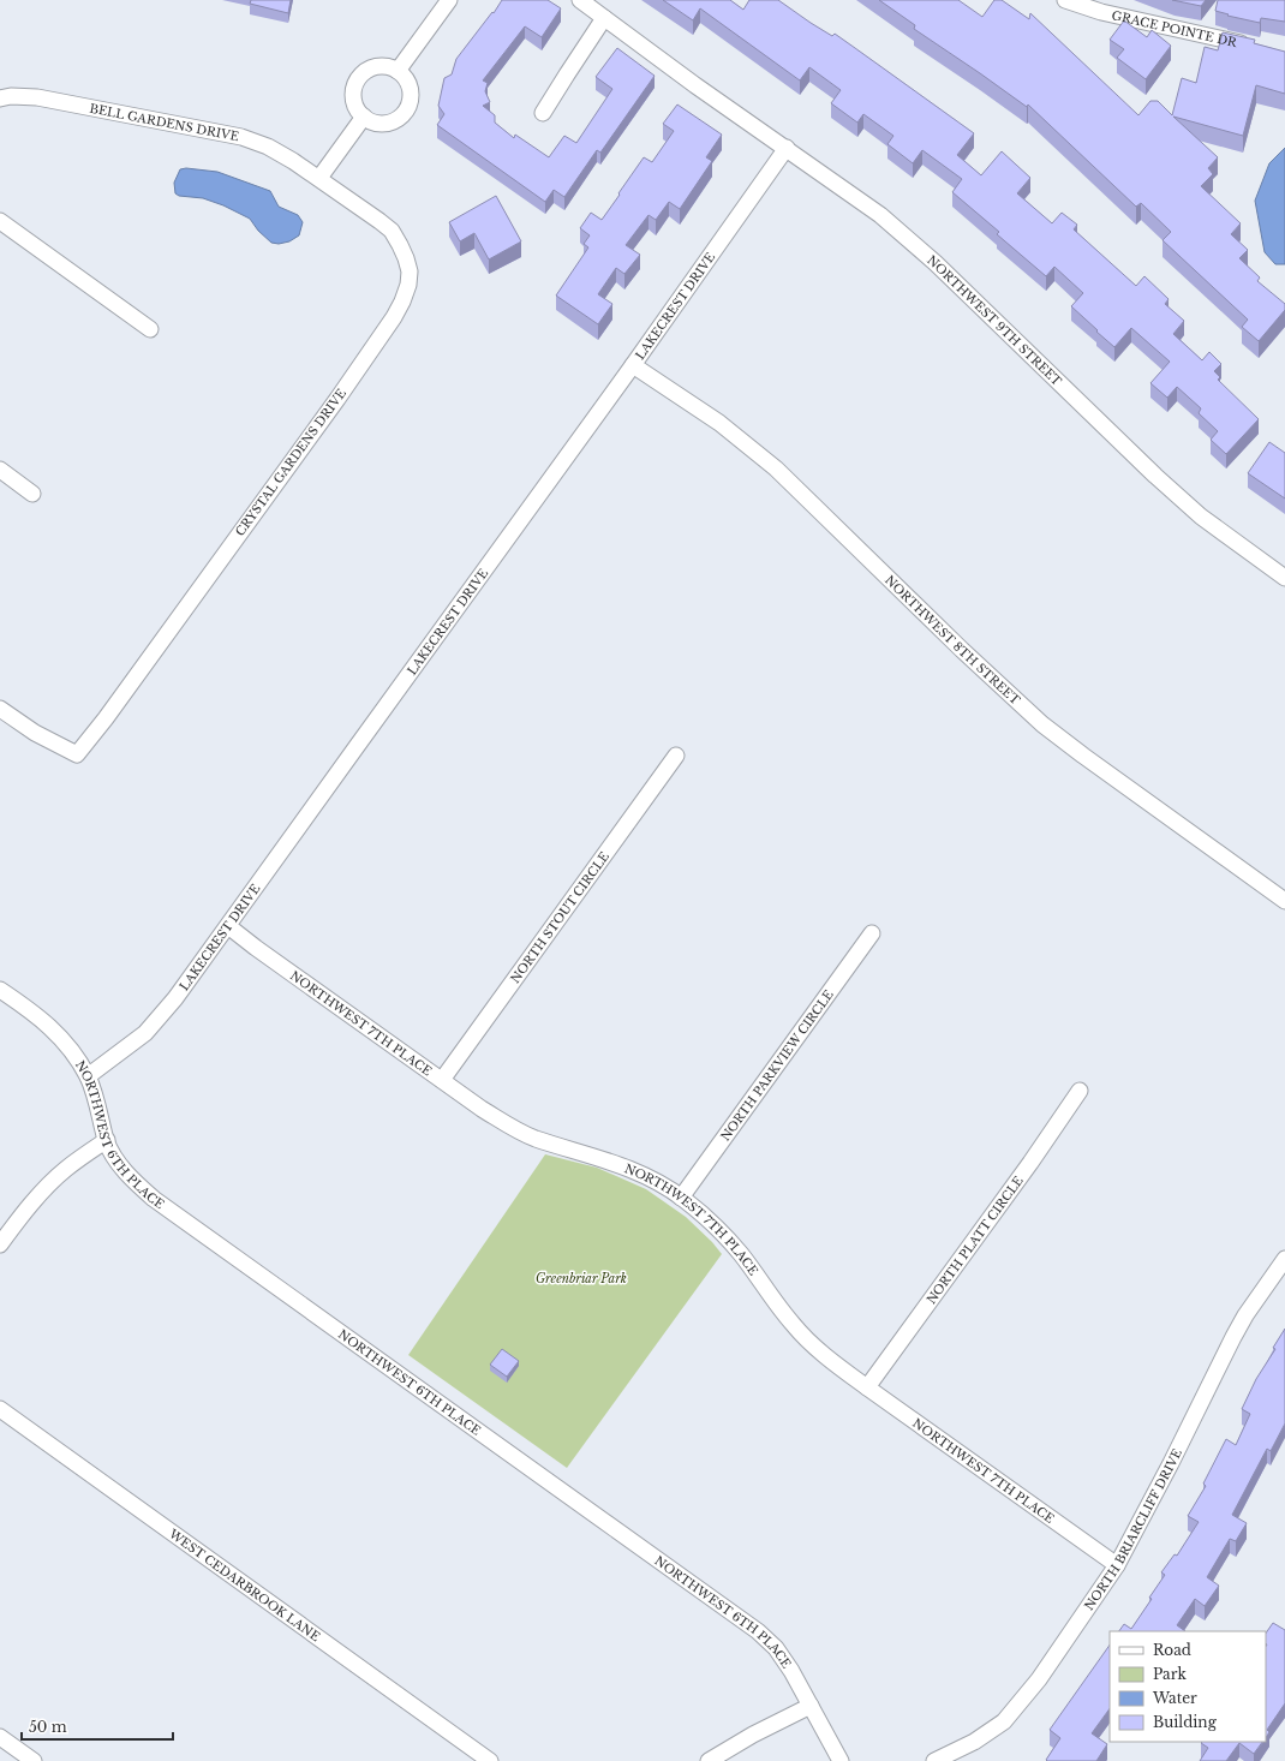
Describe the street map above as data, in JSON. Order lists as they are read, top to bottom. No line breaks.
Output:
{"streets":{"street":["GRACE POINTE DR","BELL GARDENS DRIVE","LAKECREST DRIVE","NORTHWEST 9TH STREET","CRYSTAL GARDENS DRIVE","NORTHWEST 8TH STREET","NORTH STOUT CIRCLE","NORTHWEST 7TH PLACE","NORTH PARKVIEW CIRCLE","NORTHWEST 6TH PLACE","NORTH PLATT CIRCLE","NORTH BRIARCLIFF DRIVE","WEST CEDARBROOK LANE"]},"crossings":[["BELL GARDENS DRIVE","CRYSTAL GARDENS DRIVE"],["LAKECREST DRIVE","NORTHWEST 9TH STREET"],["LAKECREST DRIVE","NORTHWEST 8TH STREET"],["LAKECREST DRIVE","NORTHWEST 7TH PLACE"],["LAKECREST DRIVE","NORTHWEST 6TH PLACE"],["NORTH STOUT CIRCLE","NORTHWEST 7TH PLACE"],["NORTHWEST 7TH PLACE","NORTH PARKVIEW CIRCLE"],["NORTHWEST 7TH PLACE","NORTH PLATT CIRCLE"],["NORTHWEST 7TH PLACE","NORTH BRIARCLIFF DRIVE"]],"parks":["Greenbriar Park"],"legend":["Road","Park","Water","Building"],"scale_bar":"50 m"}
